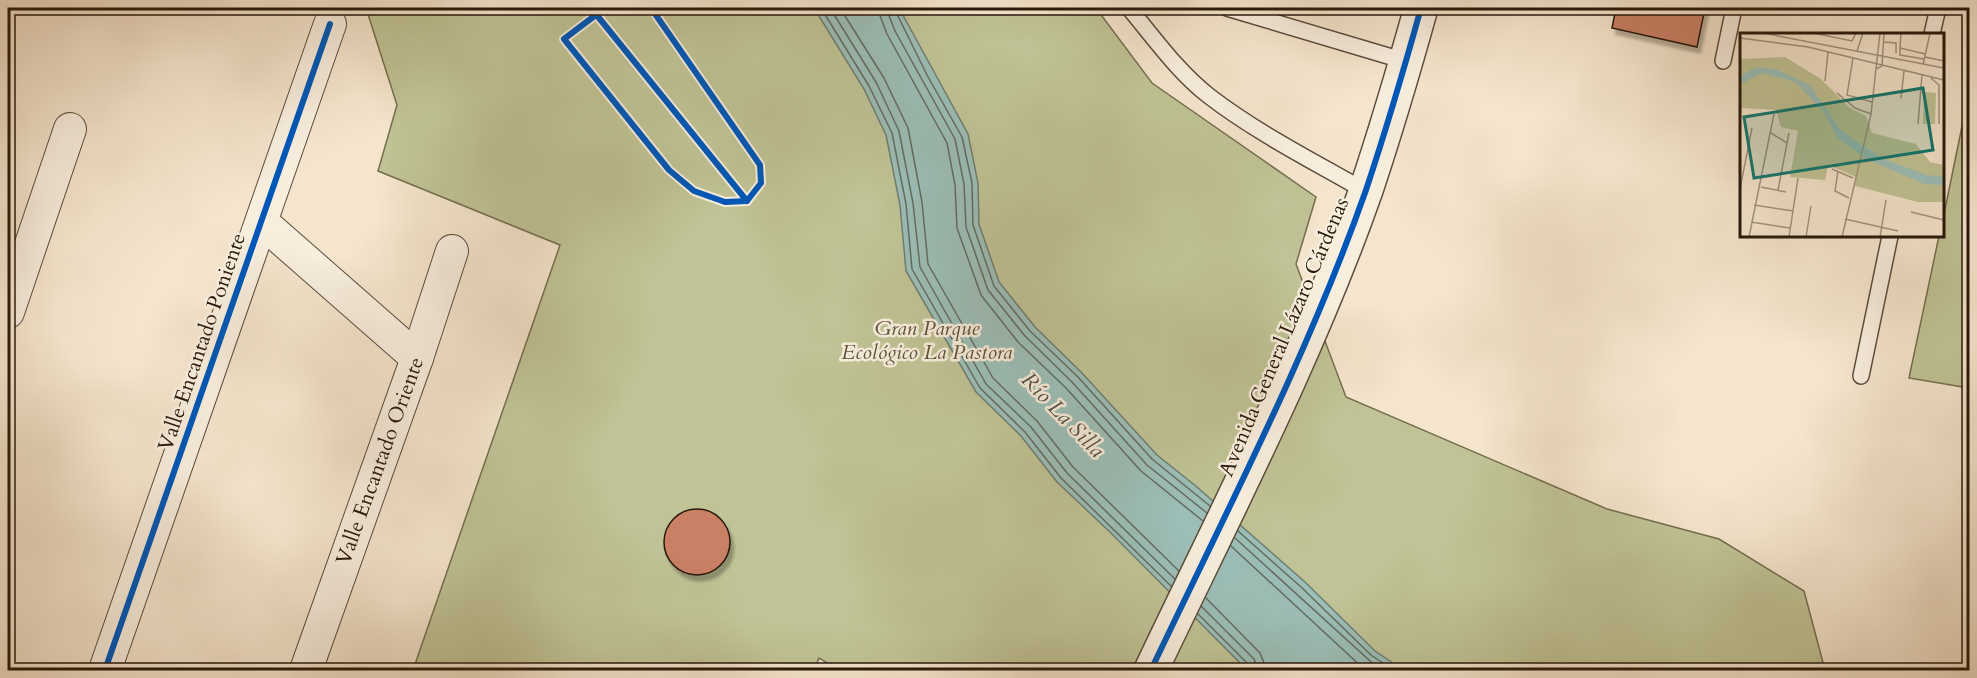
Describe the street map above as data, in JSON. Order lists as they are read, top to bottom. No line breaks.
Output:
{"streets":{"street":["Avenida General Lázaro Cárdenas","Valle Encantado Poniente","Valle Encantado Oriente"]},"water":["Río La Silla"],"parks":["Gran Parque Ecológico La Pastora"]}
